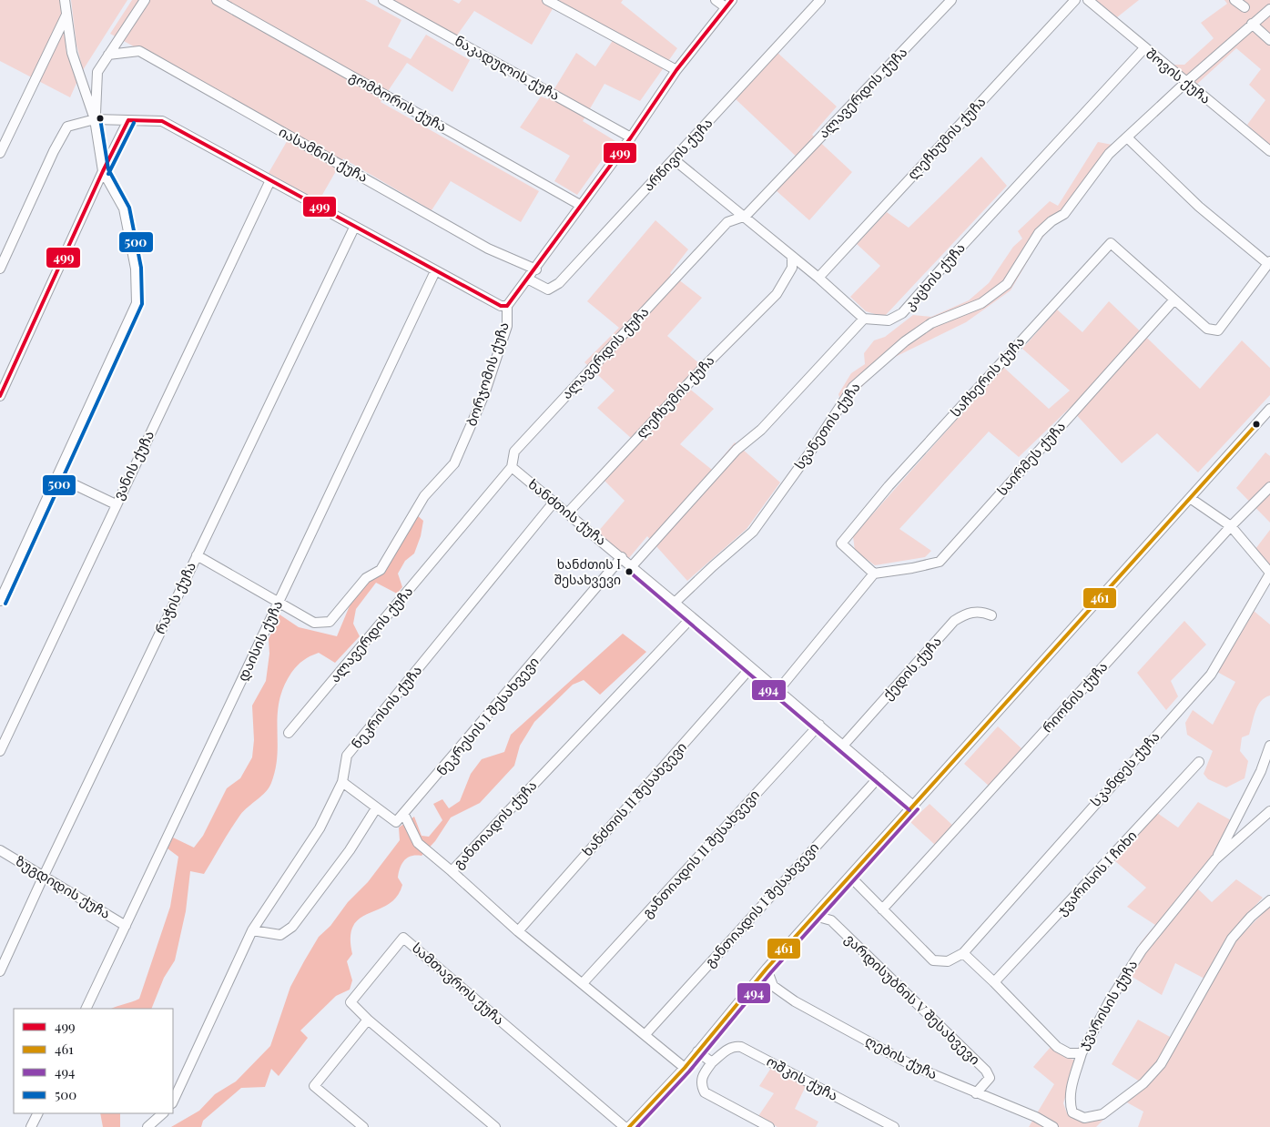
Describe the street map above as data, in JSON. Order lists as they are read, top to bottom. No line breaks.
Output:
{"streets":{"street":["ნაკადულის ქუჩა","შოვის ქუჩა","ალავერდის ქუჩა","გომბორის ქუჩა","ლეჩხუმის ქუჩა","იასამნის ქუჩა","არწივის ქუჩა","კაცხის ქუჩა","ბორჯომის ქუჩა","საჩხერის ქუჩა","სვანეთის ქუჩა","საირმეს ქუჩა","ვანის ქუჩა","ხანძთის ქუჩა","რაჭის ქუჩა","დაისის ქუჩა","ქედის ქუჩა","რიონის ქუჩა","ნეკრისის ქუჩა","ნეკრესის I შესახვევი","სკანდეს ქუჩა","ხანძთის II შესახვევი","განთიადის ქუჩა","განთიადის II შესახვევი","ჯვარისის I ჩიხი","ზუგდიდის ქუჩა","განთიადის I შესახვევი","სამთავროს ქუჩა","ვარდისუბნის V შესახვევი","ჯვარისის ქუჩა","ღების ქუჩა","ოშკის ქუჩა"]},"crossings":[["ნაკადულის ქუჩა","ბორჯომის ქუჩა"],["შოვის ქუჩა","კაცხის ქუჩა"],["შოვის ქუჩა","სვანეთის ქუჩა"],["ალავერდის ქუჩა","ხანძთის ქუჩა"],["გომბორის ქუჩა","ბორჯომის ქუჩა"],["ლეჩხუმის ქუჩა","ხანძთის ქუჩა"],["იასამნის ქუჩა","ბორჯომის ქუჩა"],["არწივის ქუჩა","ბორჯომის ქუჩა"],["ბორჯომის ქუჩა","რაჭის ქუჩა"],["ბორჯომის ქუჩა","დაისის ქუჩა"],["საჩხერის ქუჩა","საირმეს ქუჩა"],["სვანეთის ქუჩა","ხანძთის ქუჩა"],["ხანძთის ქუჩა","ქედის ქუჩა"],["ხანძთის ქუჩა","ნეკრისის ქუჩა"],["ხანძთის ქუჩა","ნეკრესის I შესახვევი"],["ხანძთის ქუჩა","ხანძთის II შესახვევი"],["ხანძთის ქუჩა","განთიადის ქუჩა"],["ხანძთის ქუჩა","განთიადის II შესახვევი"],["ხანძთის ქუჩა","განთიადის I შესახვევი"],["რაჭის ქუჩა","ზუგდიდის ქუჩა"],["დაისის ქუჩა","ზუგდიდის ქუჩა"],["რიონის ქუჩა","სკანდეს ქუჩა"],["სკანდეს ქუჩა","ჯვარისის ქუჩა"],["ხანძთის II შესახვევი","განთიადის ქუჩა"],["განთიადის ქუჩა","განთიადის II შესახვევი"],["განთიადის ქუჩა","განთიადის I შესახვევი"],["ჯვარისის I ჩიხი","ჯვარისის ქუჩა"],["ვარდისუბნის V შესახვევი","ღების ქუჩა"]],"places":["ხანძთის I შესახვევი"],"lines":["transit line 499","transit line 500","transit line 461","transit line 494"],"legend":["499","461","494","500"]}
